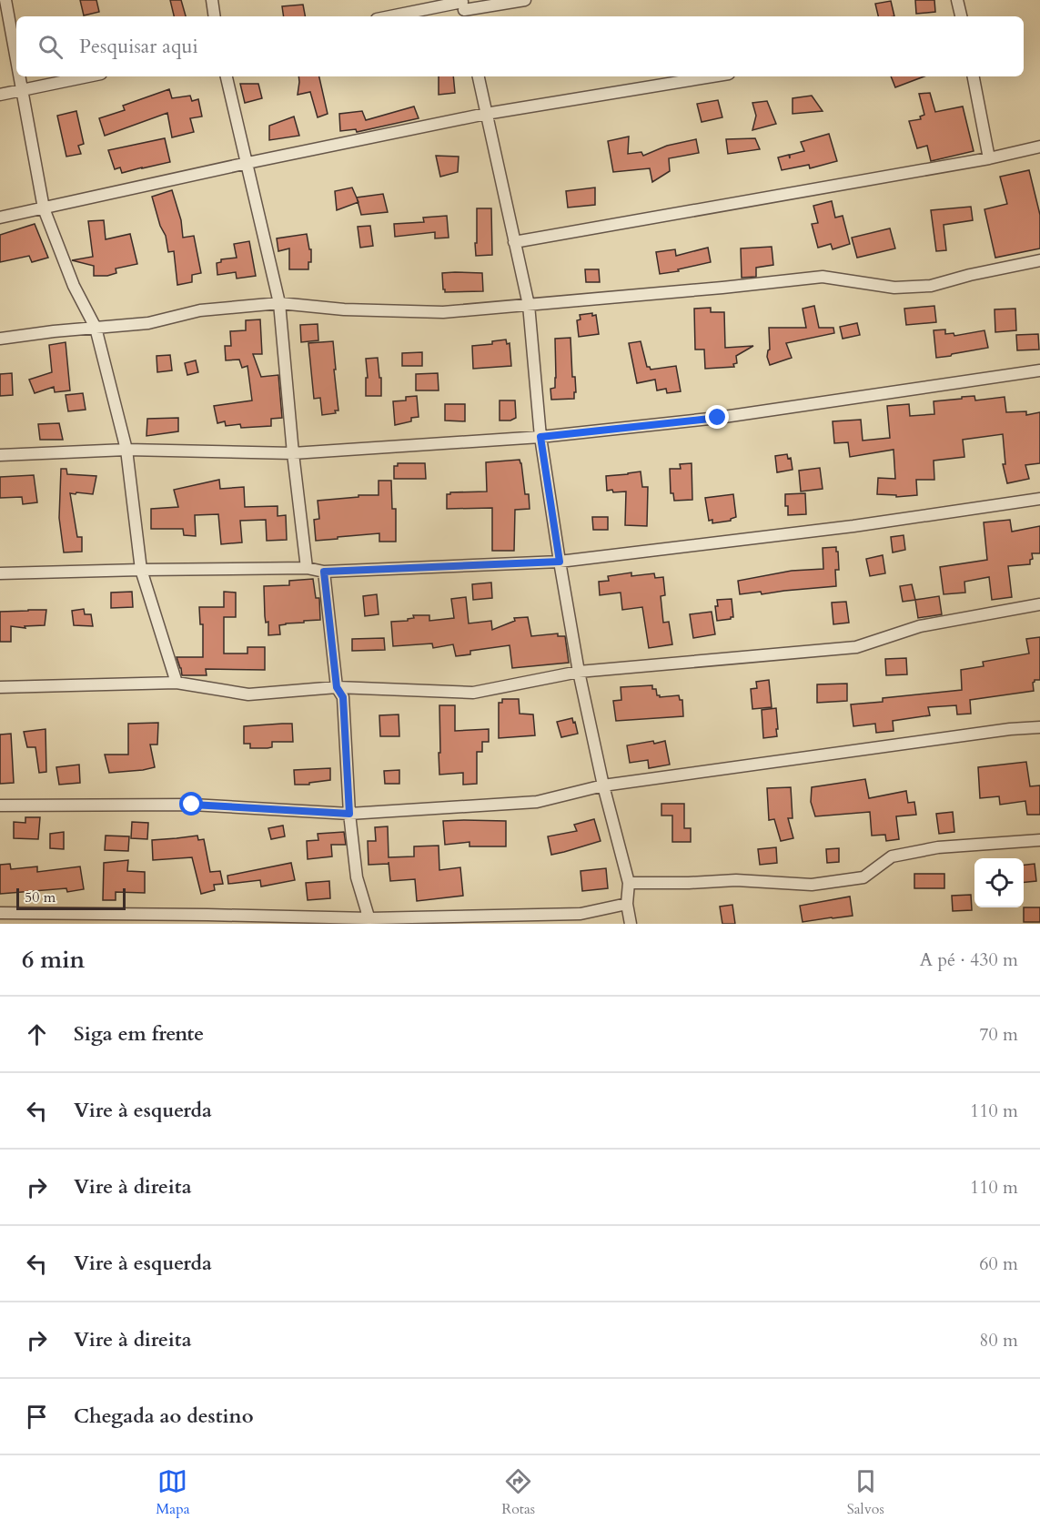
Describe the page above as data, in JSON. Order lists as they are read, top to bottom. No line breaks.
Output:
{"scale_bar":"50 m","page":{"search":"Pesquisar aqui","scale":"50 m","heading":["6 min","A pé · 430 m"],"list":[["Siga em frente","70 m"],["Vire à esquerda","110 m"],["Vire à direita","110 m"],["Vire à esquerda","60 m"],["Vire à direita","80 m"],"Chegada ao destino"],"nav":["Mapa","Rotas","Salvos"]}}
